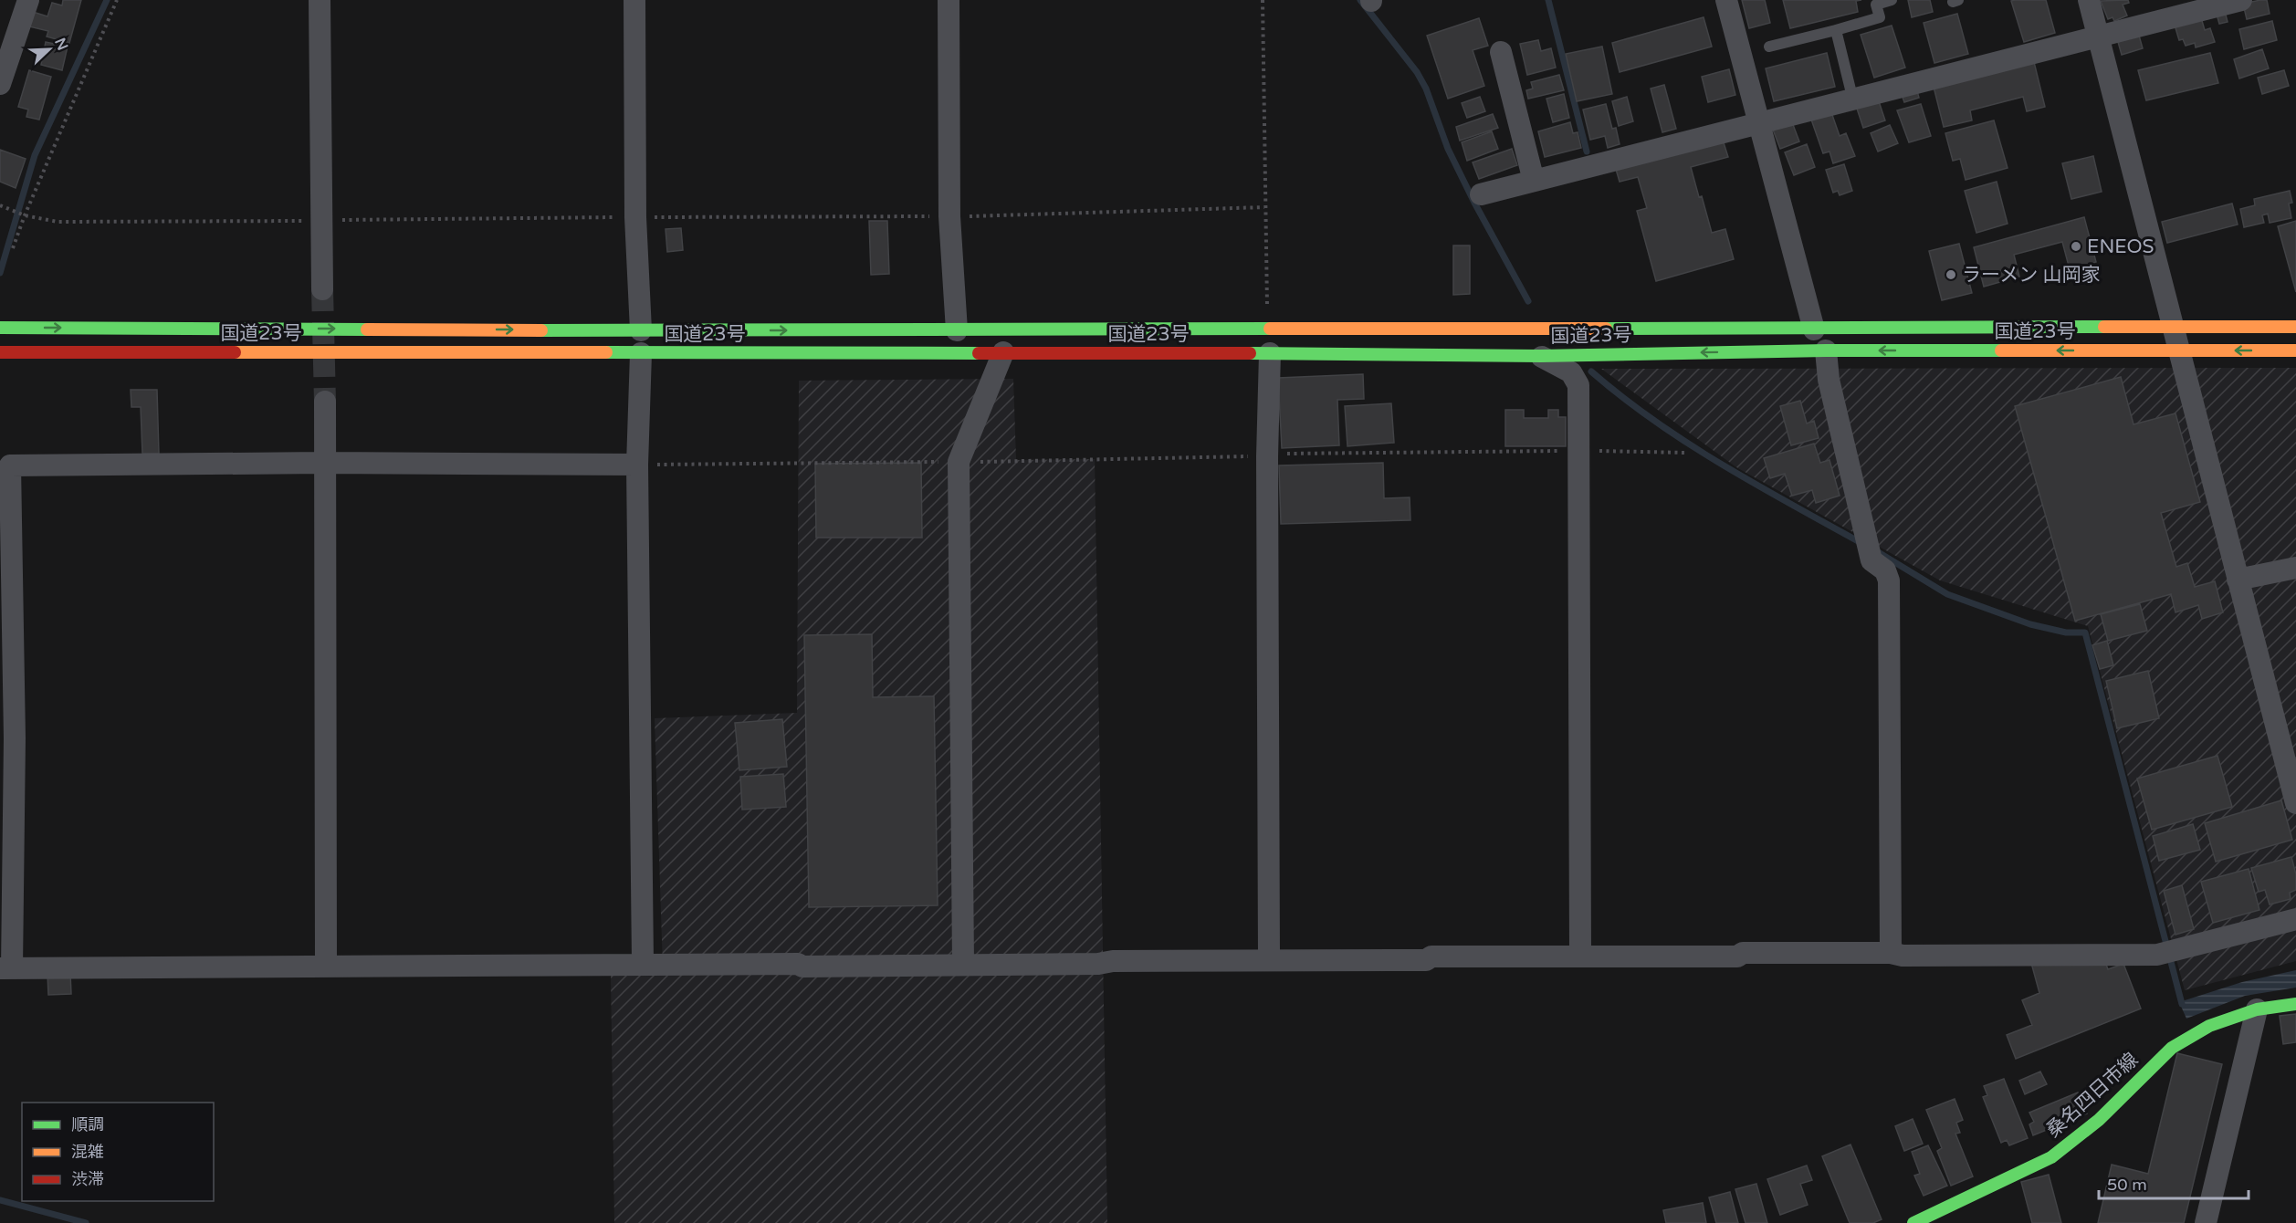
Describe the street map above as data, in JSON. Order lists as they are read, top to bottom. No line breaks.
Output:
{"streets":{"main road":["国道23号","桑名四日市線"]},"places":["ENEOS","ラーメン 山岡家"],"legend":["順調","混雑","渋滞"],"scale_bar":"50 m","north":"top right"}
